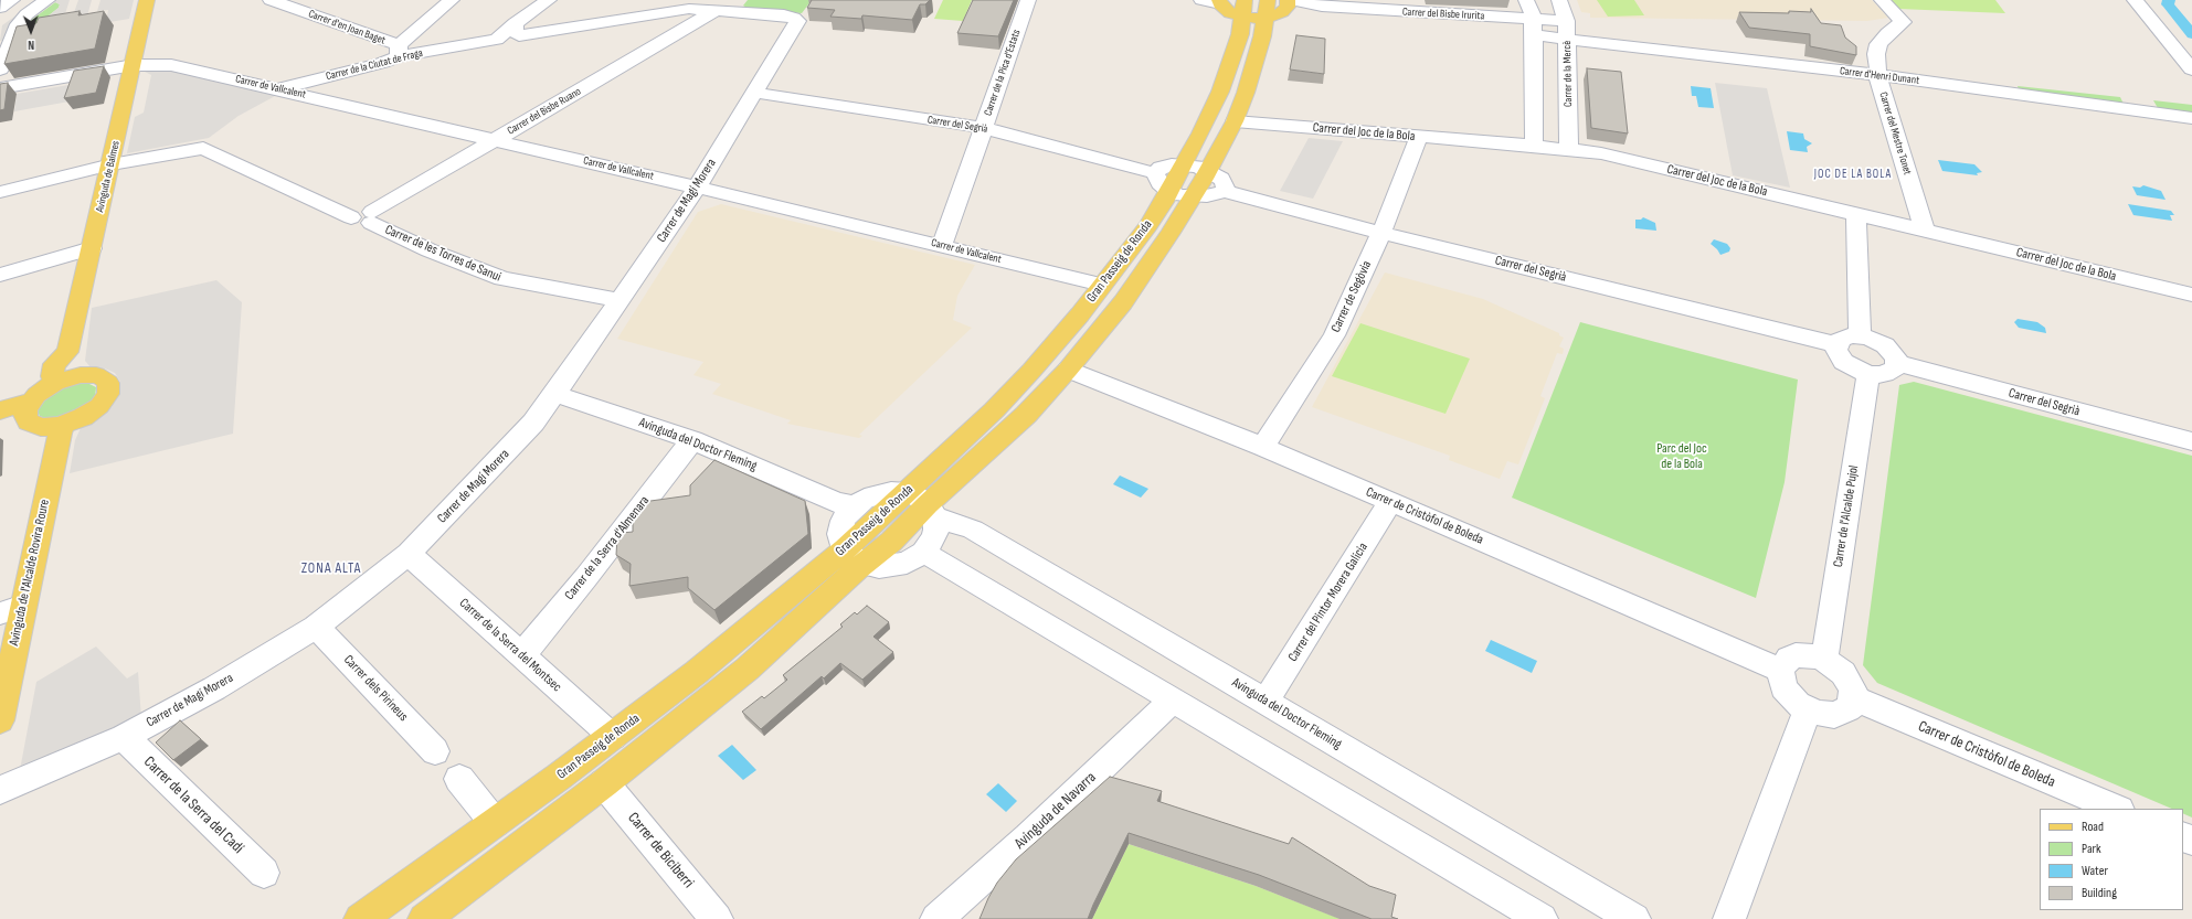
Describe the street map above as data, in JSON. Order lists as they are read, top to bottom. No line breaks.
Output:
{"streets":{"main road":["Avinguda de Balmes","Gran Passeig de Ronda","Avinguda de l'Alcalde Rovira Roure"],"street":["Carrer del Bisbe Irurita","Carrer d'en Joan Baget","Carrer de la Ciutat de Fraga","Carrer de la Pica d'Estats","Carrer de la Mercè","Carrer d'Henri Dunant","Carrer de Vallcalent","Carrer del Bisbe Ruano","Carrer del Segrià","Carrer del Joc de la Bola","Carrer del Mestre Tonet","Carrer de Magí Morera","Carrer de les Torres de Sanui","Carrer de Segòvia","Avinguda del Doctor Fleming","Carrer de Cristòfol de Boleda","Carrer de l'Alcalde Pujol","Carrer de la Serra d'Almenara","Carrer del Pintor Morera Galicia","Carrer de la Serra del Montsec","Carrer dels Pirineus","Carrer de la Serra del Cadí","Avinguda de Navarra","Carrer de Biciberri"]},"crossings":[["Carrer del Bisbe Irurita","Carrer de la Mercè"],["Carrer del Bisbe Irurita","Carrer d'Henri Dunant"],["Carrer d'en Joan Baget","Carrer de la Ciutat de Fraga"],["Carrer de la Ciutat de Fraga","Carrer de Vallcalent"],["Carrer de la Pica d'Estats","Carrer de Vallcalent"],["Carrer de la Pica d'Estats","Carrer del Segrià"],["Carrer de la Mercè","Carrer d'Henri Dunant"],["Carrer de la Mercè","Carrer del Joc de la Bola"],["Carrer d'Henri Dunant","Carrer del Mestre Tonet"],["Carrer de Vallcalent","Carrer del Bisbe Ruano"],["Carrer de Vallcalent","Avinguda de Balmes"],["Carrer de Vallcalent","Carrer de Magí Morera"],["Carrer de Vallcalent","Gran Passeig de Ronda"],["Carrer del Bisbe Ruano","Carrer de Magí Morera"],["Carrer del Bisbe Ruano","Carrer de les Torres de Sanui"],["Carrer del Segrià","Carrer de Magí Morera"],["Carrer del Segrià","Gran Passeig de Ronda"],["Carrer del Segrià","Carrer de Segòvia"],["Carrer del Joc de la Bola","Carrer del Mestre Tonet"],["Carrer del Joc de la Bola","Gran Passeig de Ronda"],["Carrer del Joc de la Bola","Carrer de Segòvia"],["Avinguda de Balmes","Carrer de les Torres de Sanui"],["Carrer de Magí Morera","Carrer de les Torres de Sanui"],["Carrer de Magí Morera","Avinguda del Doctor Fleming"],["Carrer de Magí Morera","Carrer de la Serra del Montsec"],["Carrer de Magí Morera","Carrer dels Pirineus"],["Carrer de Magí Morera","Carrer de la Serra del Cadí"],["Gran Passeig de Ronda","Avinguda del Doctor Fleming"],["Gran Passeig de Ronda","Carrer de Cristòfol de Boleda"],["Gran Passeig de Ronda","Carrer de la Serra del Montsec"],["Gran Passeig de Ronda","Carrer de Biciberri"],["Carrer de Segòvia","Carrer de Cristòfol de Boleda"],["Avinguda del Doctor Fleming","Carrer de la Serra d'Almenara"],["Avinguda del Doctor Fleming","Carrer del Pintor Morera Galicia"],["Carrer de Cristòfol de Boleda","Carrer de l'Alcalde Pujol"],["Carrer de Cristòfol de Boleda","Carrer del Pintor Morera Galicia"],["Carrer de la Serra d'Almenara","Carrer de la Serra del Montsec"]],"districts":["JOC DE LA BOLA","ZONA ALTA"],"parks":["Parc del Joc de la Bola"],"legend":["Road","Park","Water","Building"],"north":"bottom"}
